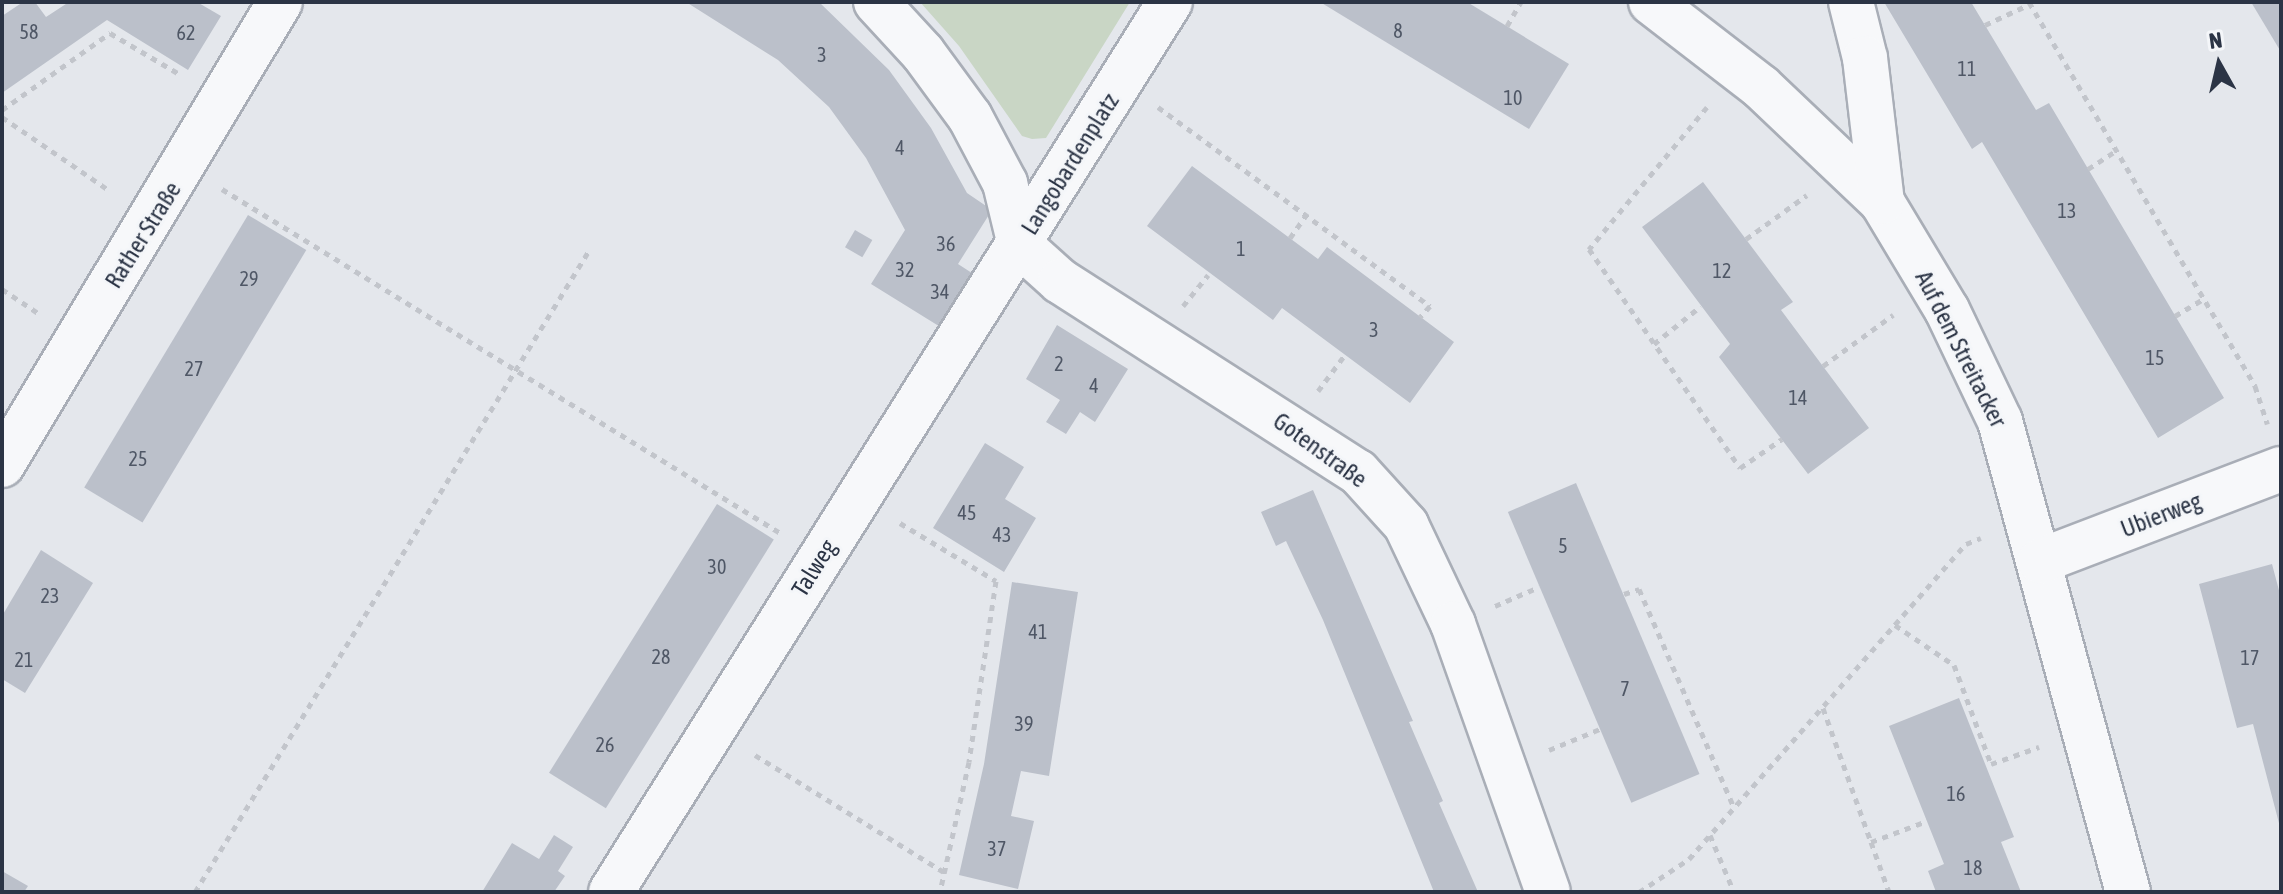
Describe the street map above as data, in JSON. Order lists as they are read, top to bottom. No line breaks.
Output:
{"streets":{"street":["Langobardenplatz","Rather Straße","Auf dem Streitacker","Gotenstraße","Ubierweg","Talweg"]},"crossings":[["Langobardenplatz","Gotenstraße"],["Langobardenplatz","Talweg"],["Auf dem Streitacker","Ubierweg"],["Gotenstraße","Talweg"]],"house_numbers":["8","58","62","3","11","10","4","13","36","1","32","12","29","34","3","15","2","27","4","14","25","45","43","5","30","23","41","28","17","21","7","39","26","16","37","18"],"north":"top"}
